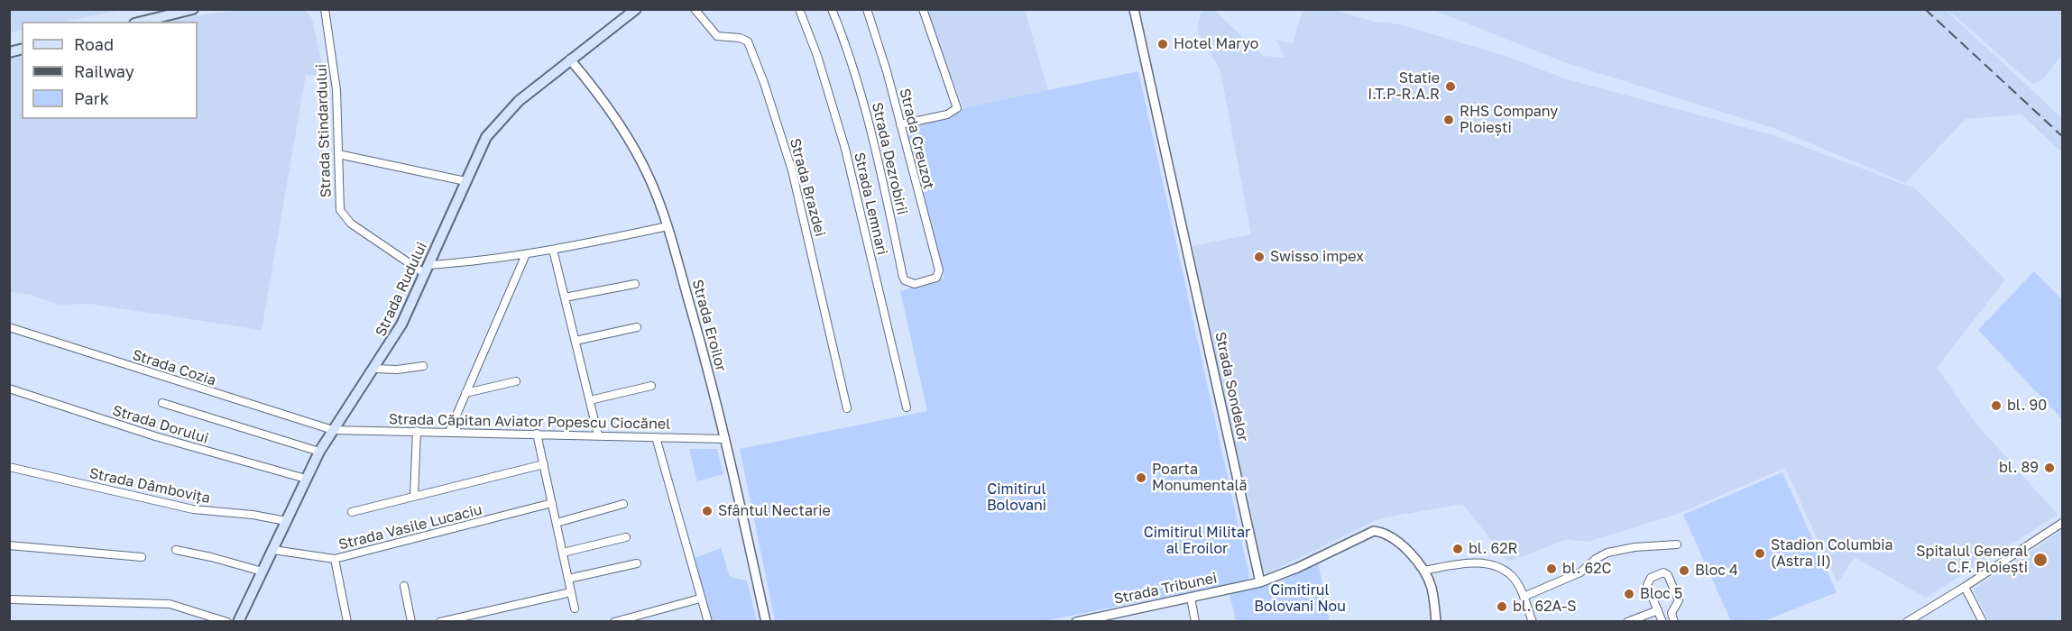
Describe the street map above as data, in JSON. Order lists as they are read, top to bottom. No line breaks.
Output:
{"streets":{"main road":["Strada Rudului"],"street":["Strada Stindardului","Strada Creuzot","Strada Dezrobirii","Strada Brazdei","Strada Lemnari","Strada Eroilor","Strada Cozia","Strada Sondelor","Strada Căpitan Aviator Popescu Ciocănel","Strada Dorului","Strada Dâmbovița","Strada Vasile Lucaciu","Strada Tribunei"]},"crossings":[["Strada Stindardului","Strada Rudului"],["Strada Creuzot","Strada Dezrobirii"],["Strada Rudului","Strada Eroilor"],["Strada Rudului","Strada Cozia"],["Strada Rudului","Strada Căpitan Aviator Popescu Ciocănel"],["Strada Rudului","Strada Dorului"],["Strada Rudului","Strada Dâmbovița"],["Strada Rudului","Strada Vasile Lucaciu"],["Strada Eroilor","Strada Căpitan Aviator Popescu Ciocănel"],["Strada Cozia","Strada Căpitan Aviator Popescu Ciocănel"],["Strada Sondelor","Strada Tribunei"]],"parks":["Cimitirul Bolovani","Cimitirul Militar al Eroilor","Cimitirul Bolovani Nou"],"places":["Hotel Maryo","Statie I.T.P-R.A.R","RHS Company Ploiești","Swisso impex","bl. 90","bl. 89","Poarta Monumentală","Sfântul Nectarie","bl. 62R","Stadion Columbia (Astra II)","Spitalul General C.F. Ploiești","bl. 62C","Bloc 4","Bloc 5","bl. 62A-S"],"legend":["Road","Railway","Park"]}
